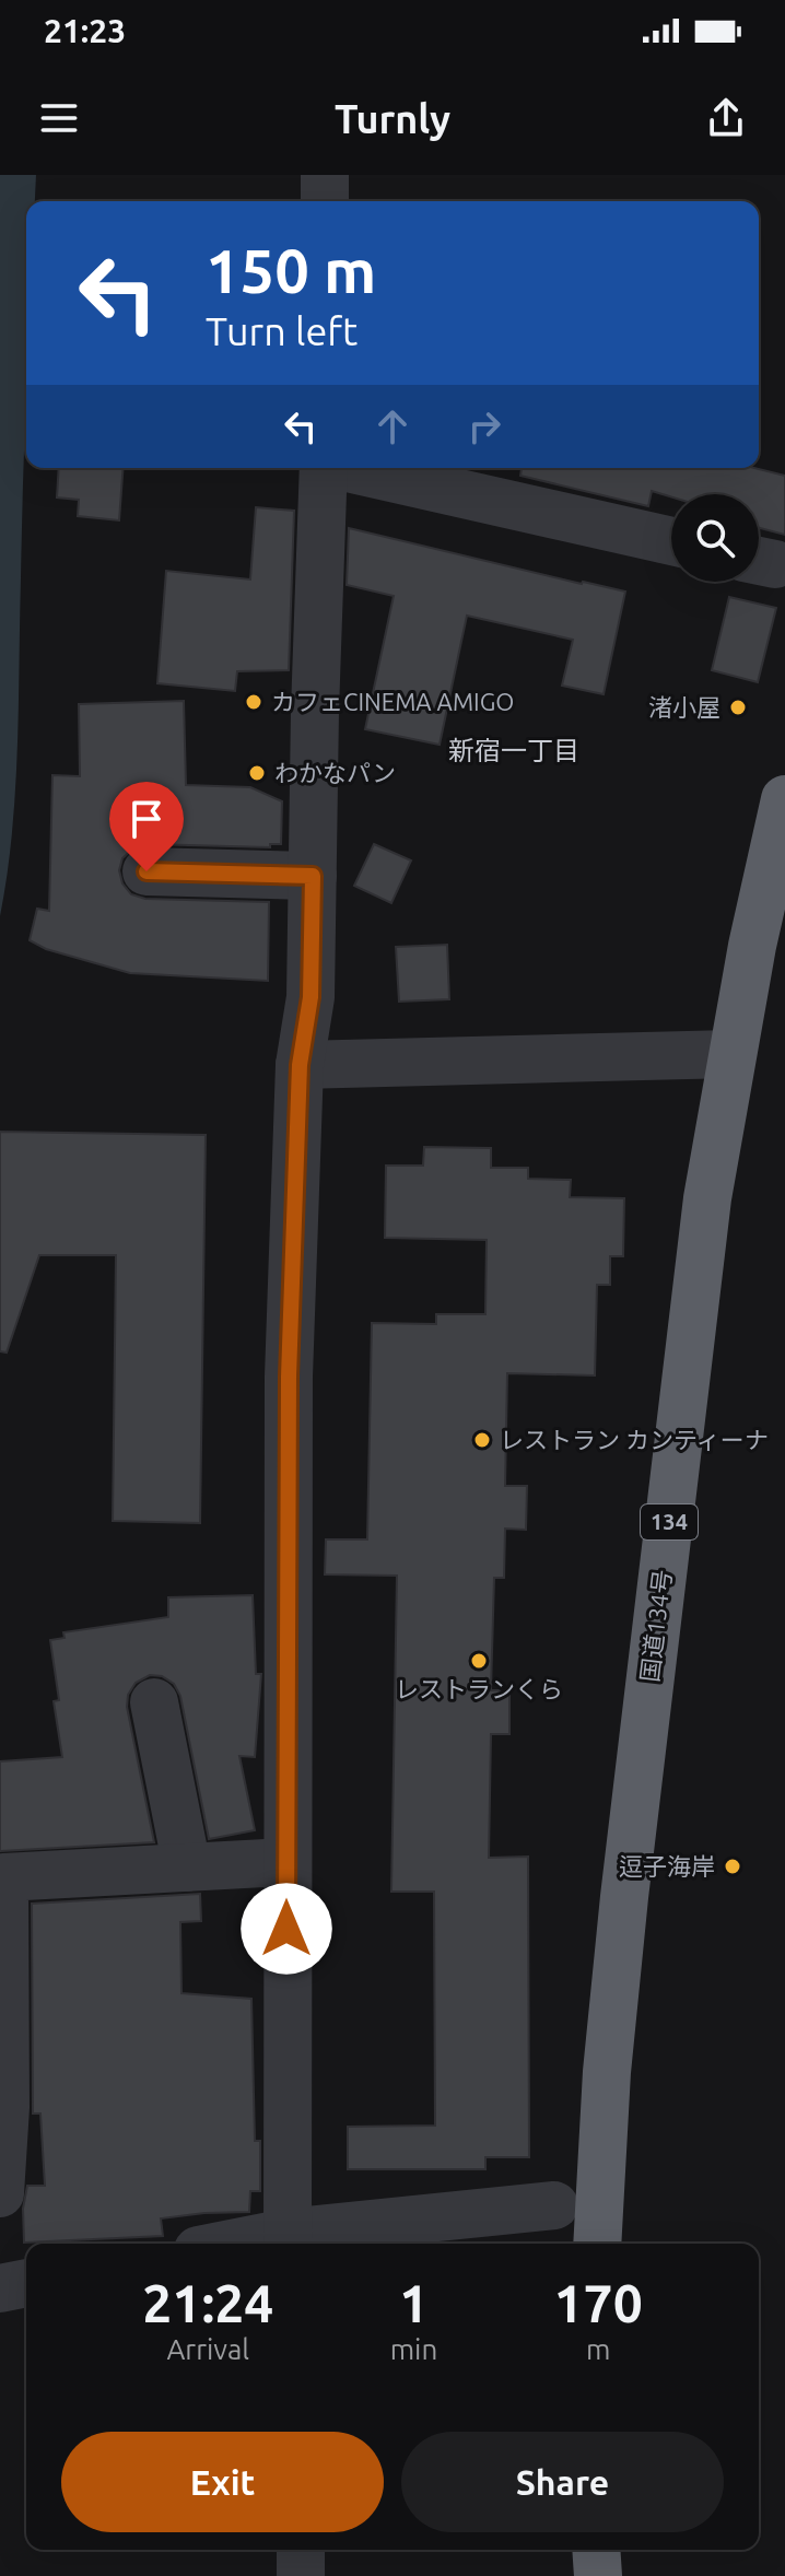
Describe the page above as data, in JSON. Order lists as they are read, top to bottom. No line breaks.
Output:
{"streets":{"highway":["134","国道134号"]},"districts":["新宿一丁目"],"places":["カフェCINEMA AMIGO","渚小屋","わかなパン","レストラン カンティーナ","レストランくら","逗子海岸"],"page":{"status":"21:23","header":"Turnly","turn":["150 m","Turn left"],"eta":["21:24","Arrival","1","min","170","m"],"buttons":["Exit","Share"]}}
